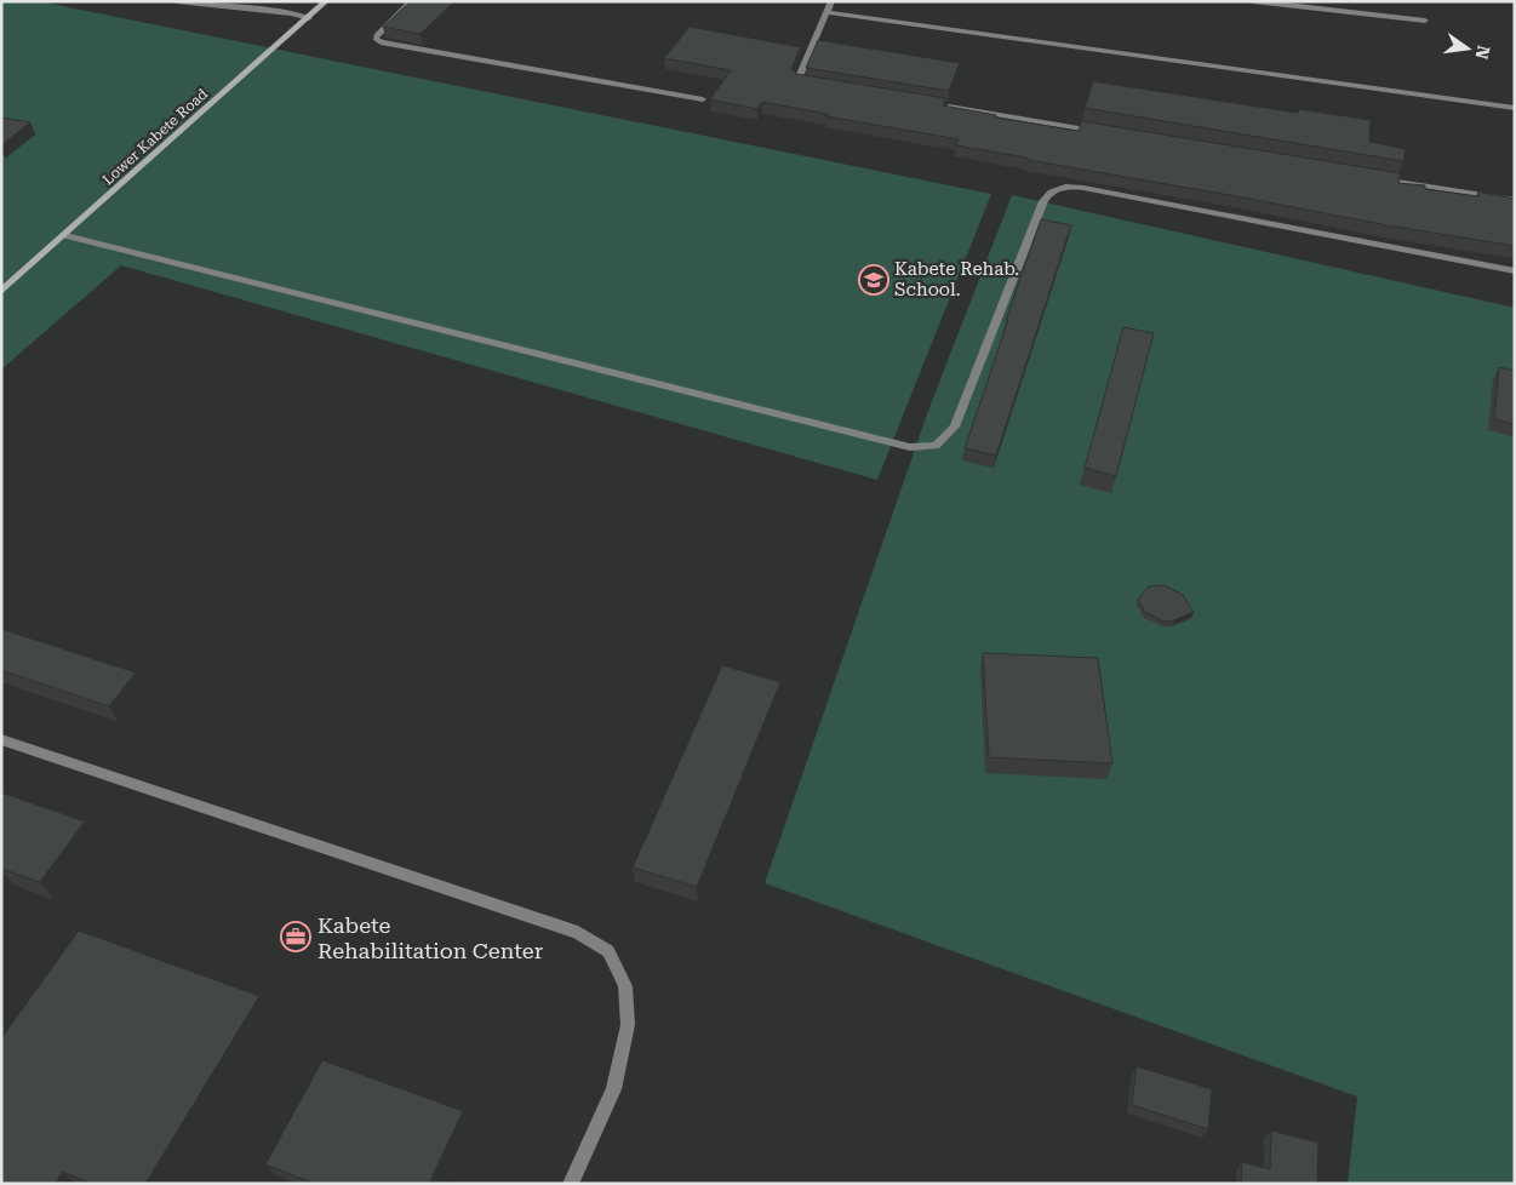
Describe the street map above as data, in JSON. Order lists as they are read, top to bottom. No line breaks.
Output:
{"streets":{"main road":["Lower Kabete Road"]},"places":{"school or university":["Kabete Rehab. School."],"office":["Kabete Rehabilitation Center"]},"north":"right"}
